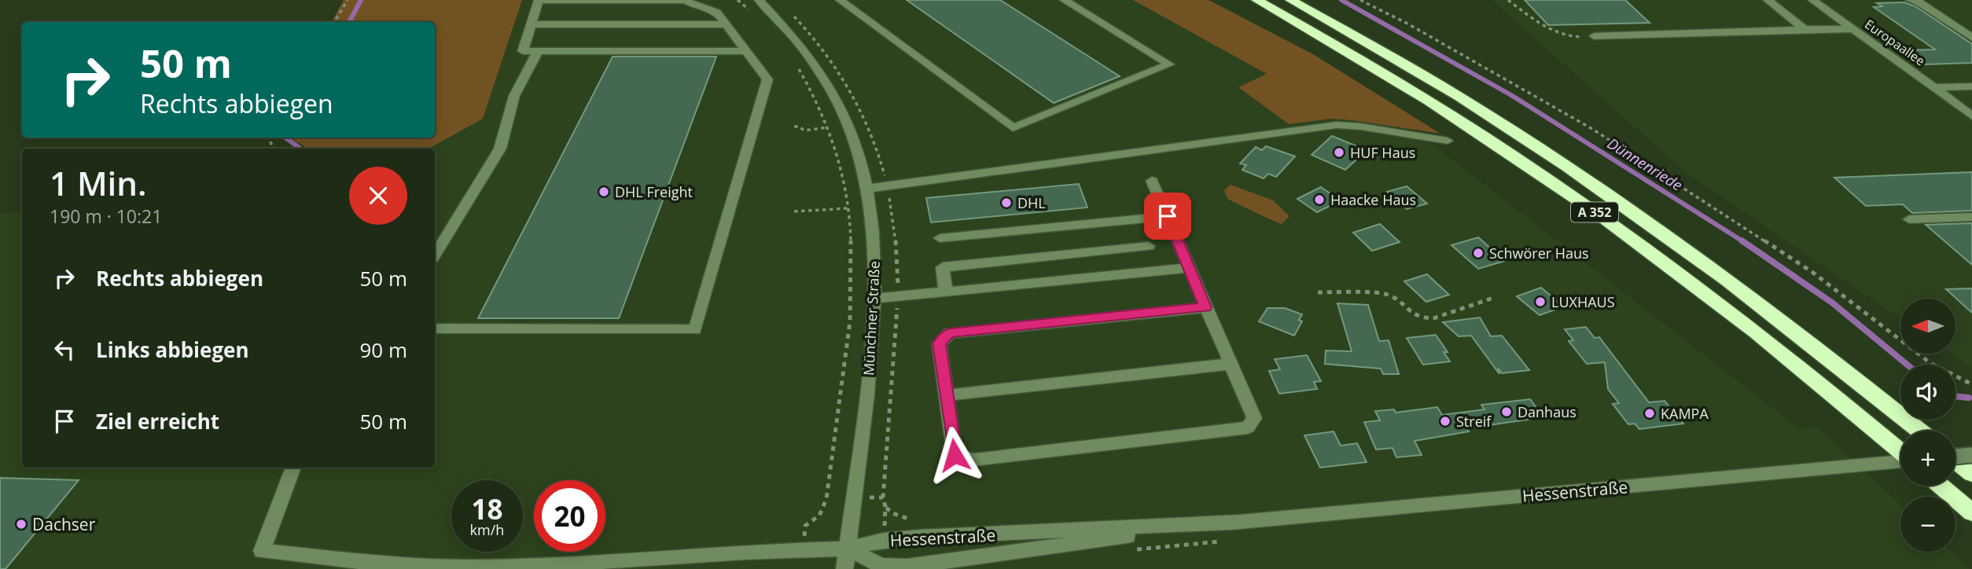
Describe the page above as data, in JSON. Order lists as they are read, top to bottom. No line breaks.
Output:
{"streets":{"highway":["A 352"],"street":["Europaallee","Münchner Straße","Hessenstraße"]},"crossings":[["Münchner Straße","Hessenstraße"]],"water":["Dünnenriede"],"places":["HUF Haus","DHL Freight","Haacke Haus","DHL","Schwörer Haus","LUXHAUS","Danhaus","KAMPA","Streif","Dachser"],"north":"left","page":{"turn":["50 m","Rechts abbiegen"],"heading":["1 Min.","190 m · 10:21"],"list":[{"name":"Rechts abbiegen","value":"50 m"},{"name":"Links abbiegen","value":"90 m"},{"name":"Ziel erreicht","value":"50 m"}],"map_buttons":["+","−"],"speed":"18 km/h","limit":"20"}}
